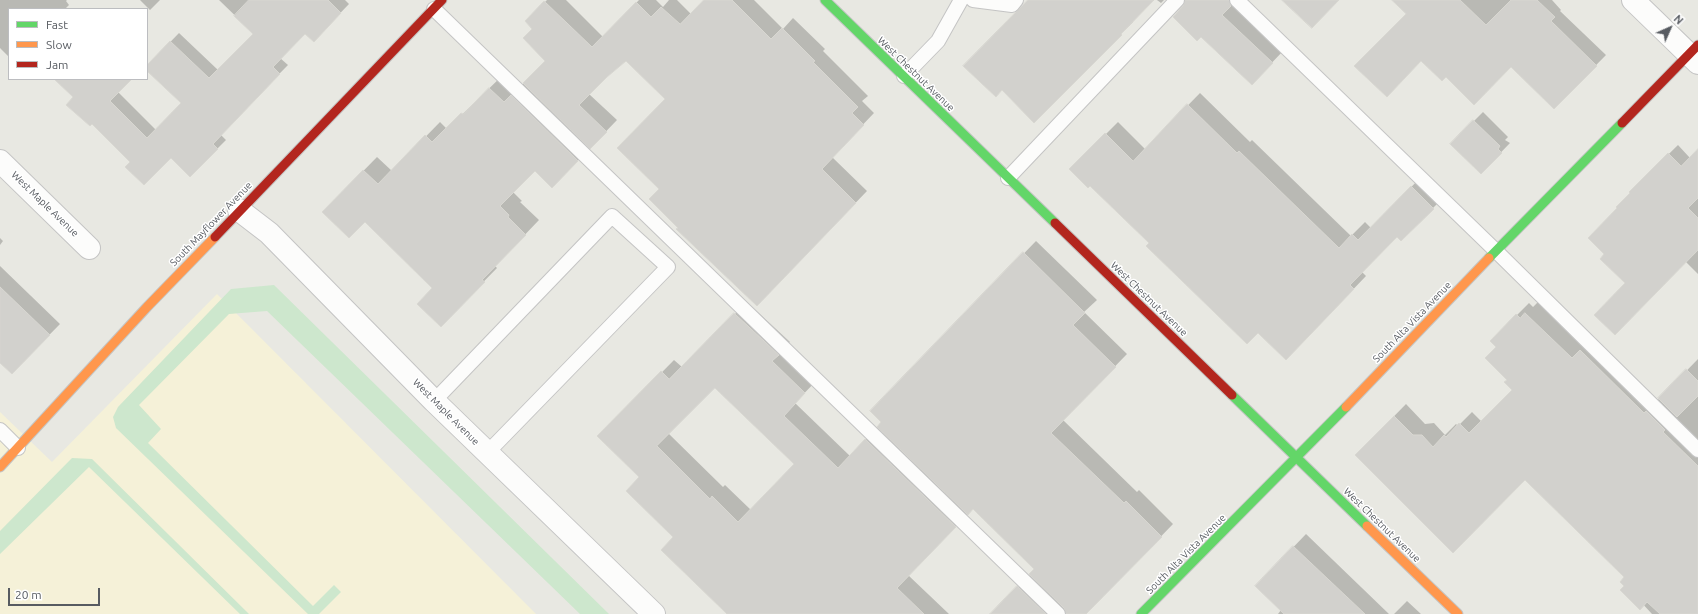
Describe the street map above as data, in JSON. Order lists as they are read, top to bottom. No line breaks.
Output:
{"streets":{"street":["West Chestnut Avenue","West Maple Avenue","South Mayflower Avenue","South Alta Vista Avenue"]},"crossings":[["West Chestnut Avenue","South Alta Vista Avenue"],["West Maple Avenue","South Mayflower Avenue"]],"legend":["Fast","Slow","Jam"],"scale_bar":"20 m","north":"top right"}
